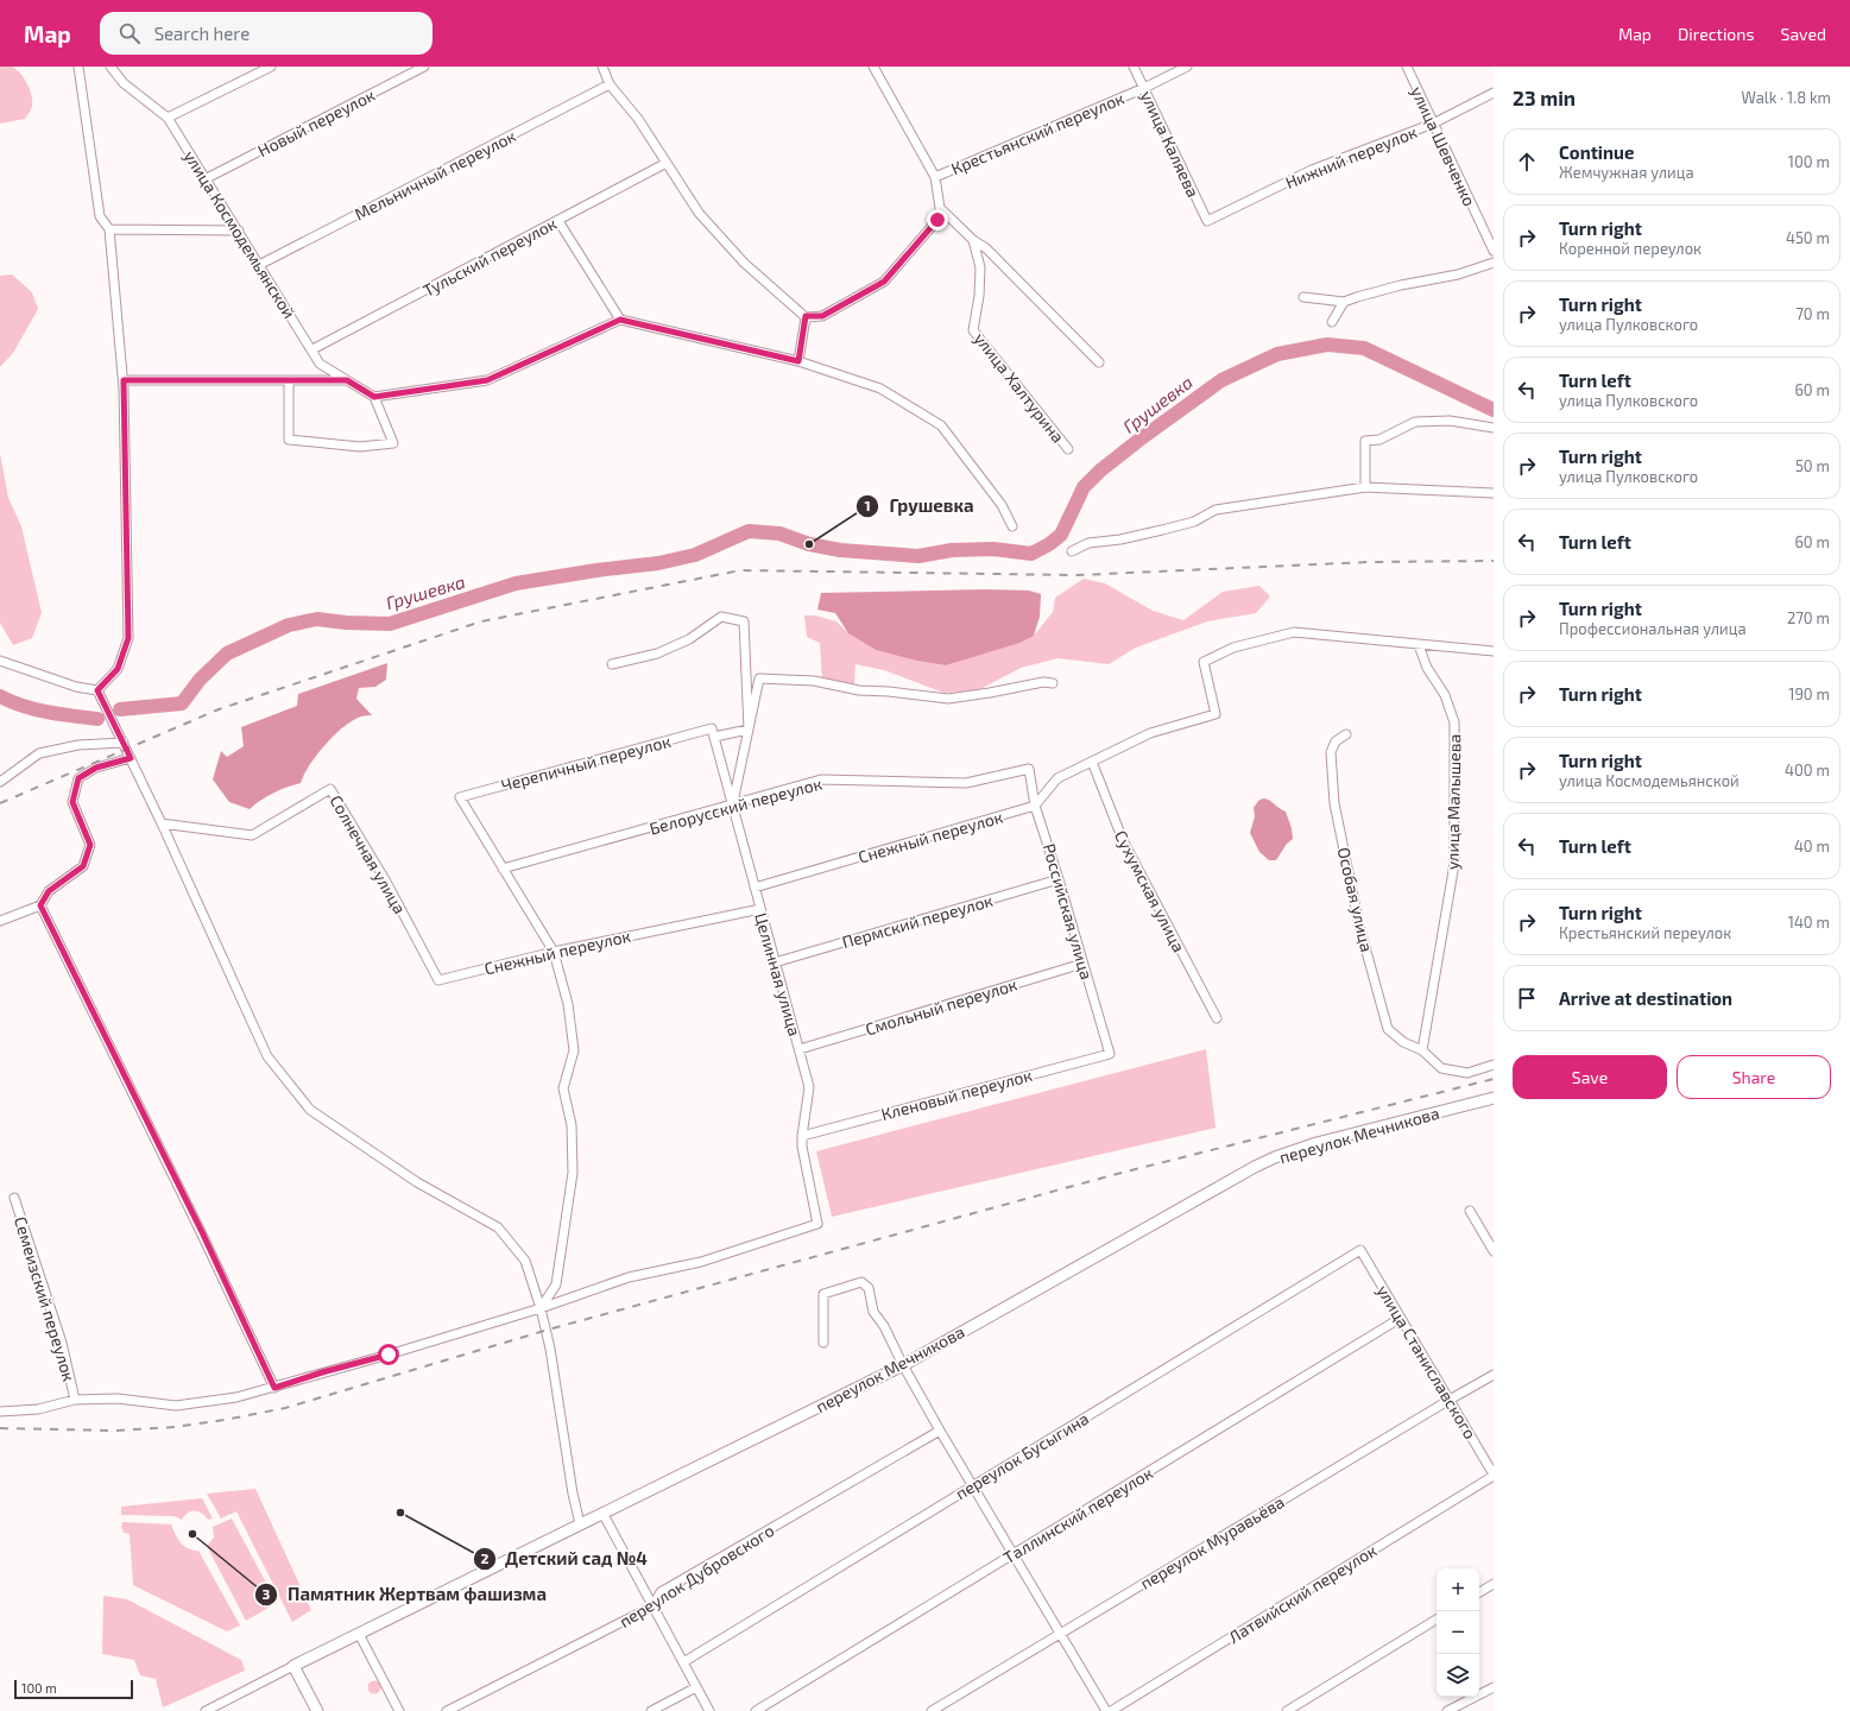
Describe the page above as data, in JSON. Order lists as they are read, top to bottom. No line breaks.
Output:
{"streets":{"street":["Новый переулок","Крестьянский переулок","улица Каляева","улица Шевченко","Нижний переулок","Мельничный переулок","улица Космодемьянской","Тульский переулок","улица Халтурина","Черепичный переулок","улица Малышева","Белорусский переулок","Снежный переулок","Солнечная улица","Сухумская улица","Особая улица","Российская улица","Пермский переулок","Целинная улица","Смольный переулок","Кленовый переулок","переулок Мечникова","Семеизский переулок","улица Станиславского","переулок Бусыгина","Таллинский переулок","переулок Муравьёва","переулок Дубровского","Латвийский переулок"]},"crossings":[["Новый переулок","улица Космодемьянской"],["Крестьянский переулок","улица Каляева"],["улица Каляева","Нижний переулок"],["улица Шевченко","Нижний переулок"],["Мельничный переулок","улица Космодемьянской"],["улица Космодемьянской","Тульский переулок"],["Черепичный переулок","Белорусский переулок"],["Черепичный переулок","Целинная улица"],["улица Малышева","Особая улица"],["Белорусский переулок","Российская улица"],["Белорусский переулок","Целинная улица"],["Снежный переулок","Солнечная улица"],["Снежный переулок","Российская улица"],["Снежный переулок","Целинная улица"],["Российская улица","Пермский переулок"],["Российская улица","Смольный переулок"],["Российская улица","Кленовый переулок"],["Пермский переулок","Целинная улица"],["Целинная улица","Смольный переулок"],["Целинная улица","Кленовый переулок"],["улица Станиславского","переулок Бусыгина"],["улица Станиславского","Таллинский переулок"],["улица Станиславского","переулок Муравьёва"],["улица Станиславского","Латвийский переулок"]],"water":["Грушевка"],"places":["Грушевка","Детский сад №4","Памятник Жертвам фашизма"],"scale_bar":"100 m","page":{"header":"Map","search":"Search here","nav":["Map","Directions","Saved"],"heading":["23 min","Walk · 1.8 km"],"list":[["Continue","Жемчужная улица","100 m"],["Turn right","Коренной переулок","450 m"],["Turn right","улица Пулковского","70 m"],["Turn left","улица Пулковского","60 m"],["Turn right","улица Пулковского","50 m"],["Turn left","60 m"],["Turn right","Профессиональная улица","270 m"],["Turn right","190 m"],["Turn right","улица Космодемьянской","400 m"],["Turn left","40 m"],["Turn right","Крестьянский переулок","140 m"],"Arrive at destination"],"buttons":["Save","Share"],"map_buttons":["+","−"],"scale":"100 m"}}
